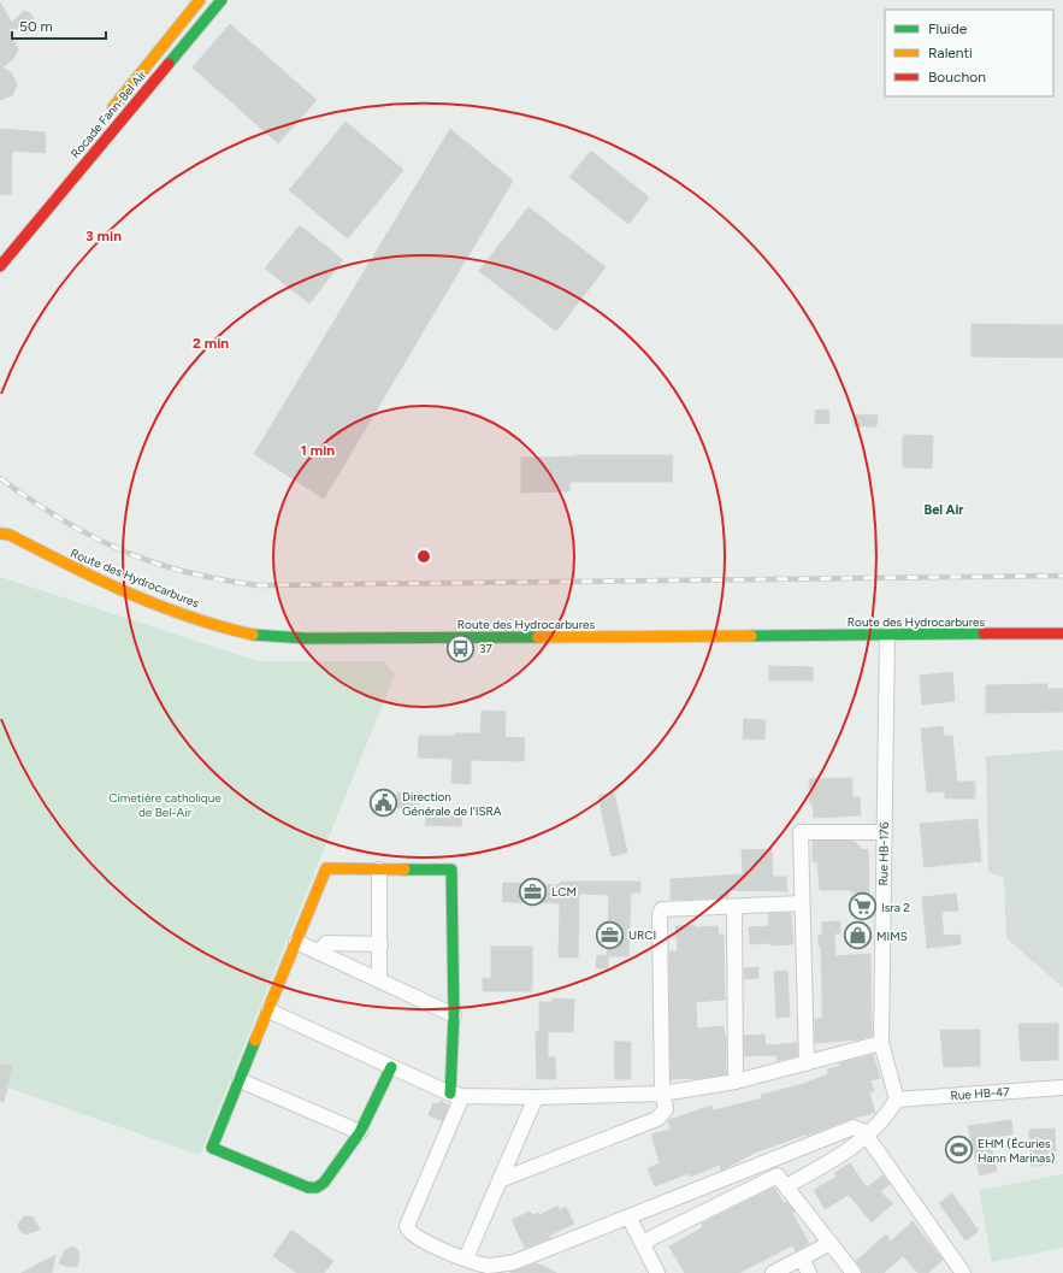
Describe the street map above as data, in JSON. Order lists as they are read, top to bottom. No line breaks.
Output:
{"streets":{"street":["Rocade Fann-Bel Air","Route des Hydrocarbures","Rue HB-176","Rue HB-47"]},"crossings":[["Route des Hydrocarbures","Rue HB-176"],["Rue HB-176","Rue HB-47"]],"districts":["Bel Air"],"parks":["Cimetière catholique de Bel-Air"],"places":{"bus stop":["37"],"public building":["Direction Générale de l'ISRA"],"office":["LCM","URCI"],"supermarket":["Isra 2"],"shop":["MIMS"],"sports":["EHM (Écuries Hann Marinas)"]},"legend":["Fluide","Ralenti","Bouchon"],"scale_bar":"50 m","rings":["3 min","2 min","1 min"]}
